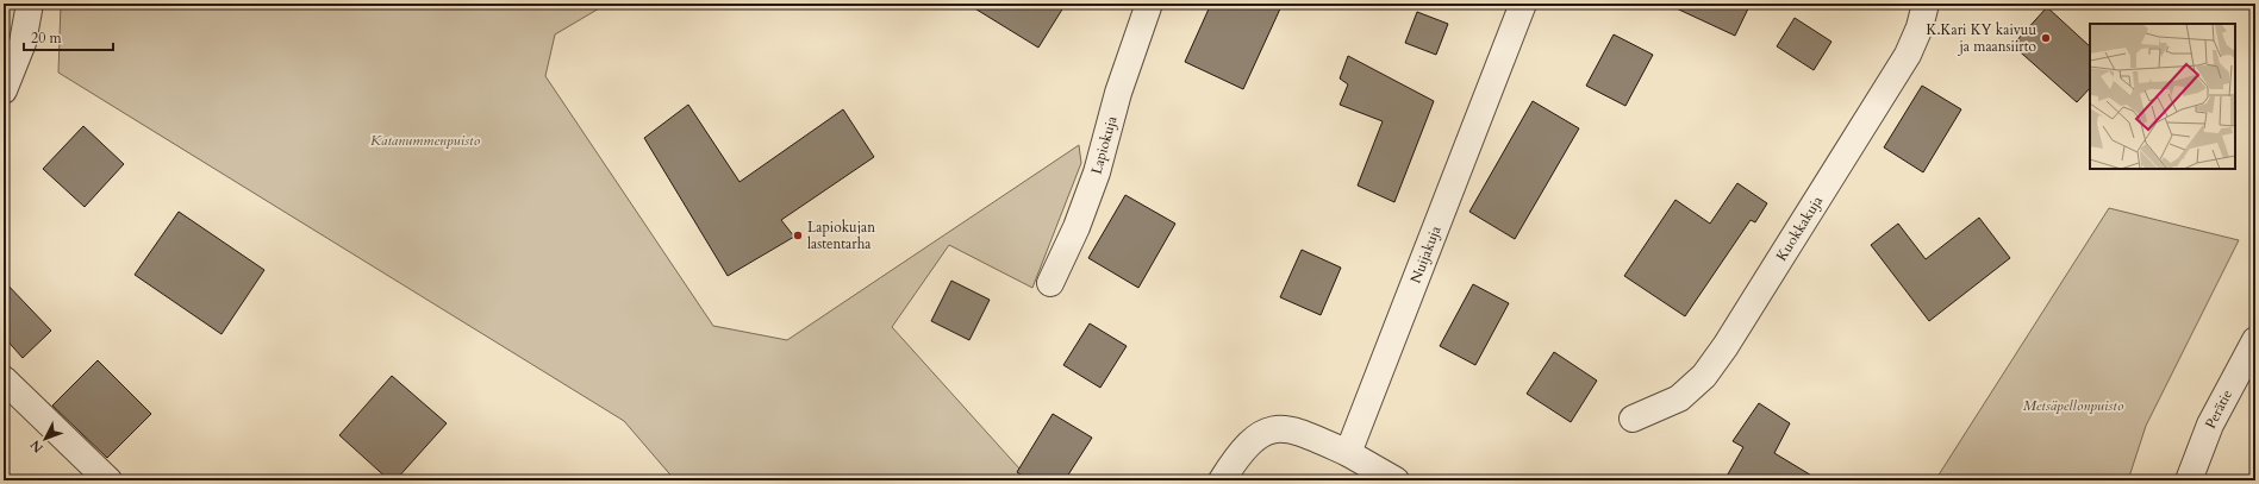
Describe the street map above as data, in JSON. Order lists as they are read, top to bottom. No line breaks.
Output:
{"streets":{"street":["Lapiokuja","Kuokkakuja","Nuijakuja","Perätie"]},"parks":["Katanummenpuisto","Metsäpellonpuisto"],"places":["K.Kari KY kaivuu ja maansiirto","Lapiokujan lastentarha"],"scale_bar":"20 m","north":"bottom left"}
